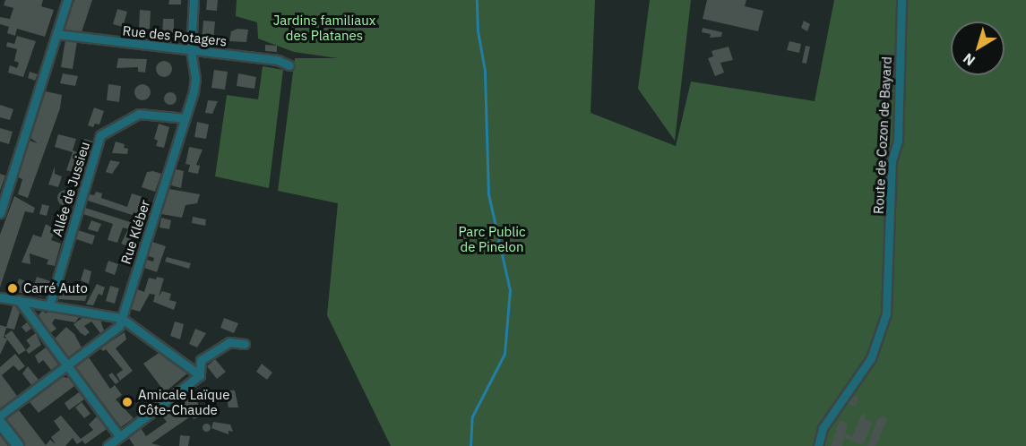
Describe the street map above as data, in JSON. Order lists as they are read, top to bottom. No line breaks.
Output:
{"streets":{"street":["Rue des Potagers","Route de Cozon de Bayard","Allée de Jussieu","Rue Kléber"]},"crossings":[["Rue des Potagers","Rue Kléber"],["Allée de Jussieu","Rue Kléber"]],"parks":["Jardins familiaux des Platanes","Parc Public de Pinelon"],"places":["Carré Auto","Amicale Laïque Côte-Chaude"],"north":"bottom left"}
